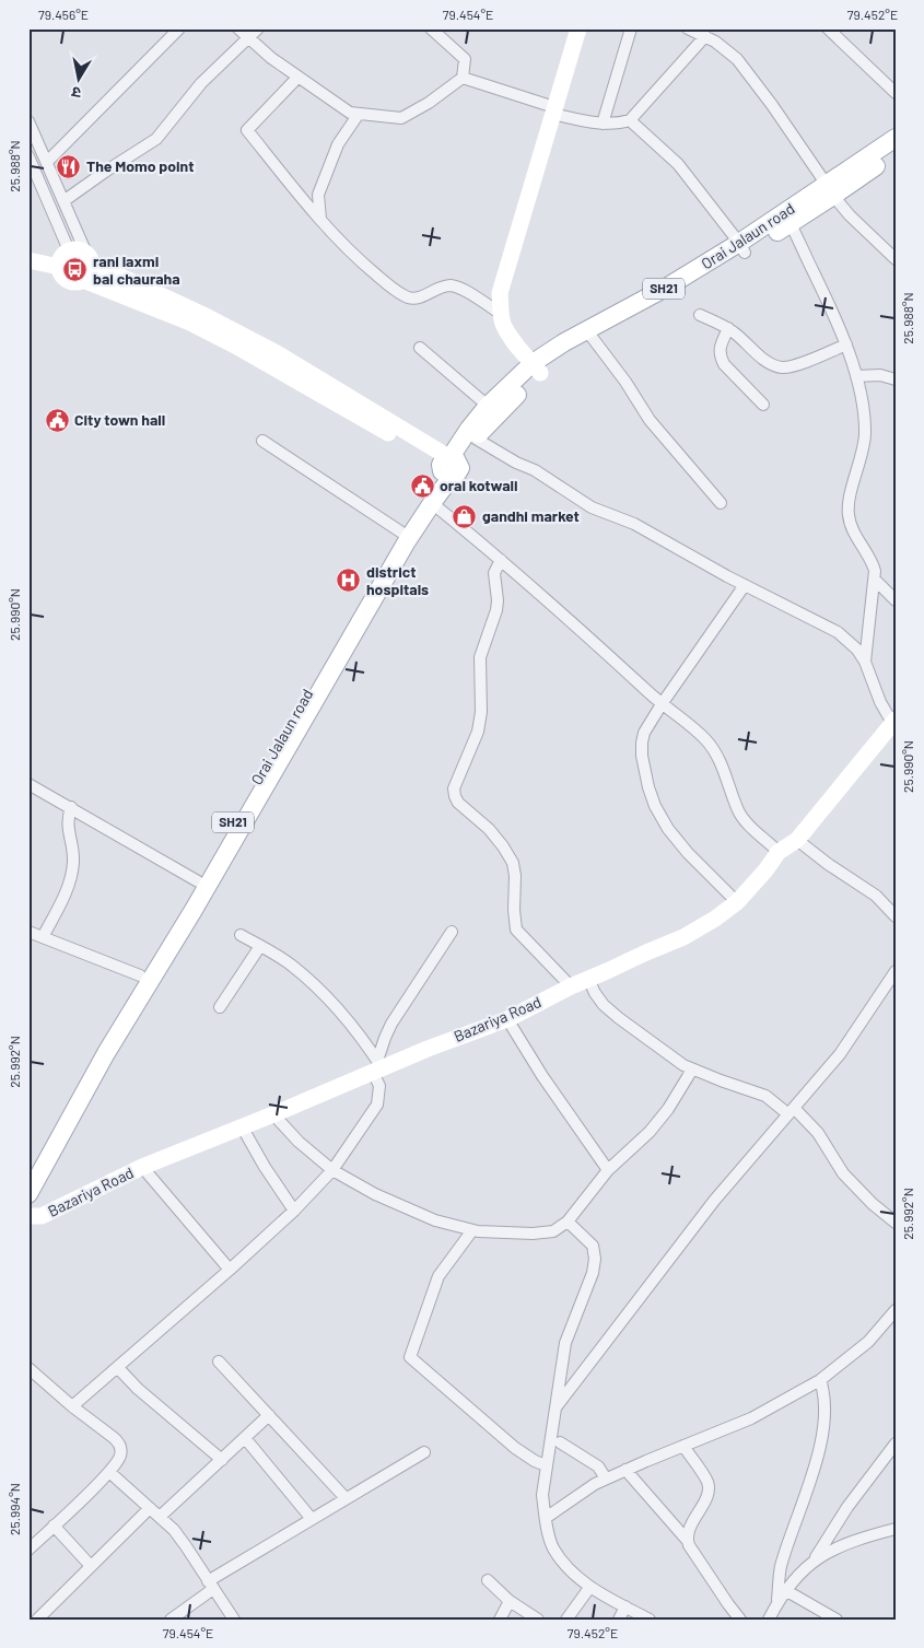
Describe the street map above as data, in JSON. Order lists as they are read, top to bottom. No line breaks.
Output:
{"streets":{"main road":["Orai Jalaun road","SH21"],"street":["Bazariya Road"]},"places":{"restaurant":["The Momo point"],"bus stop":["rani laxmi bai chauraha"],"public building":["City town hall","orai kotwali"],"shop":["gandhi market"],"hospital":["district hospitals"]},"north":"bottom","coordinates":["79.456°E","79.454°E","79.452°E","25.988°N","25.990°N","25.992°N","25.994°N"]}
